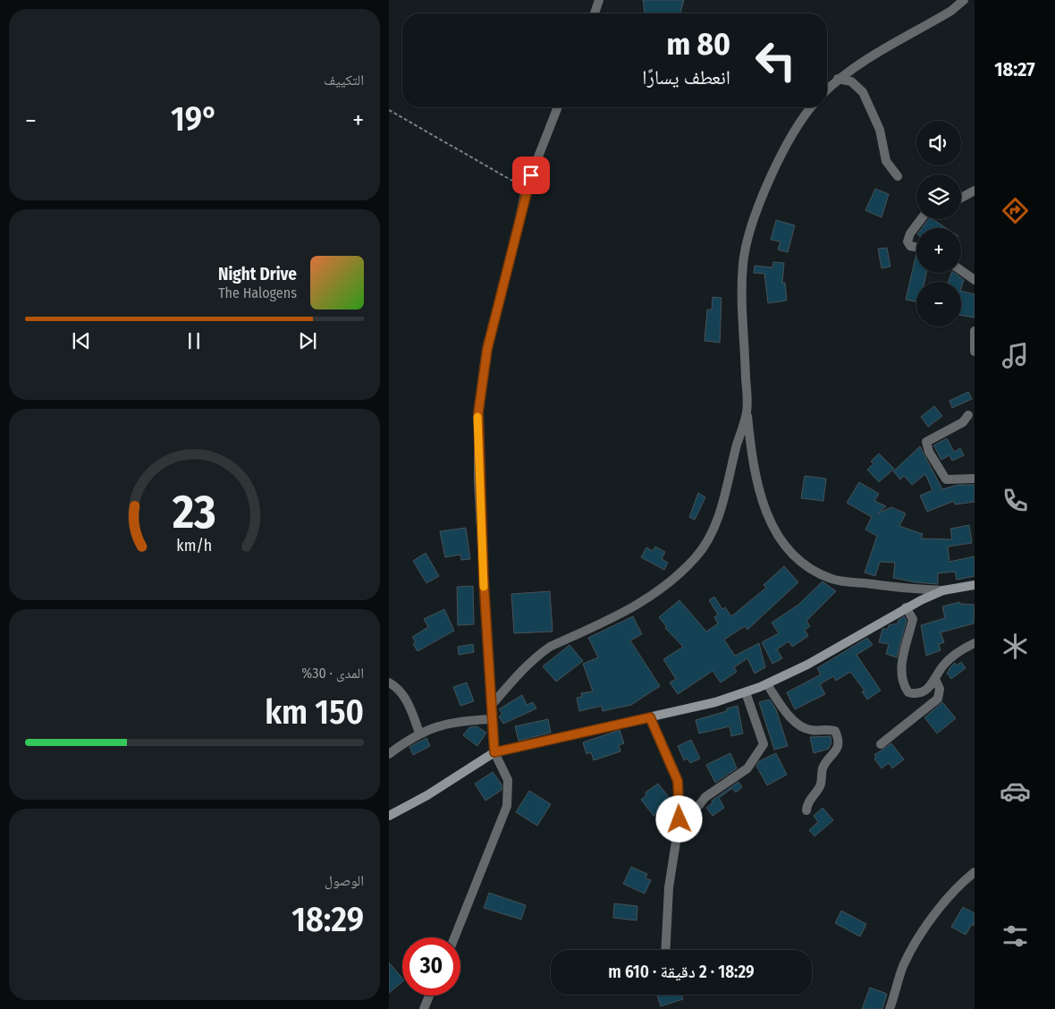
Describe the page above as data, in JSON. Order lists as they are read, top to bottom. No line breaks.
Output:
{"page":{"tabs":"18:27","tile":["التكييف",["المدى · 30%","150 km"],["الوصول","18:29"]],"turn":["80 m","انعطف يسارًا"],"heat":["−","19°","+"],"map_buttons":["+","−"],"song":["Night Drive","The Halogens"],"limit":"30","trip":"18:29 · 2 دقيقة · 610 m","gauge":["23","km/h"]}}
